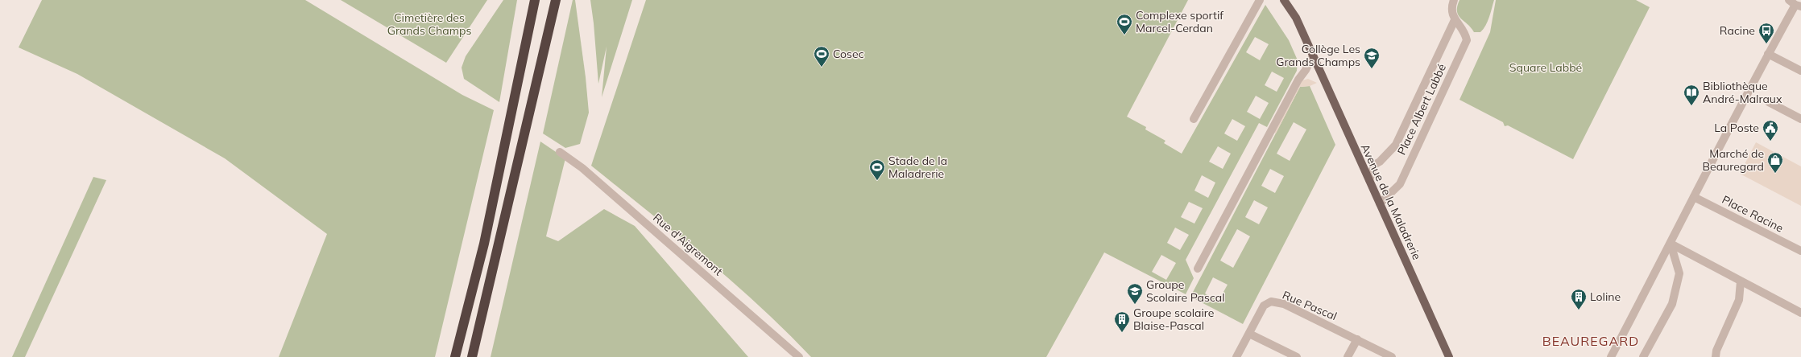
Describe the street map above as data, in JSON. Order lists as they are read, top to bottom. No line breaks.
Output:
{"streets":{"main road":["Avenue de la Maladrerie"],"street":["Place Albert Labbé","Place Racine","Rue d'Aigremont","Rue Pascal"]},"crossings":[["Place Albert Labbé","Avenue de la Maladrerie"]],"districts":["BEAUREGARD"],"parks":["Cimetière des Grands Champs","Square Labbé"],"places":{"sports":["Complexe sportif Marcel-Cerdan","Cosec","Stade de la Maladrerie"],"bus stop":["Racine"],"school or university":["Collège Les Grands Champs","Groupe Scolaire Pascal"],"library":["Bibliothèque André-Malraux"],"public building":["La Poste"],"shop":["Marché de Beauregard"],"building":["Loline","Groupe scolaire Blaise-Pascal"]}}
